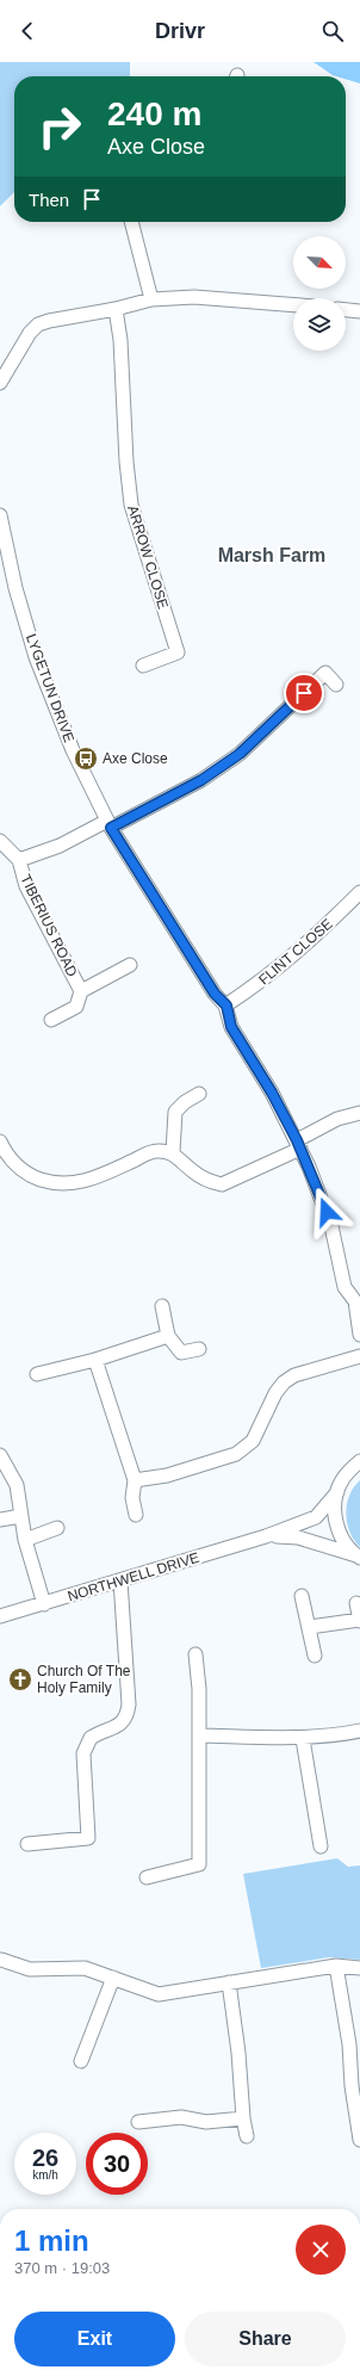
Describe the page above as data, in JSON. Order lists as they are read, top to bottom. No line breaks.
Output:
{"streets":{"street":["ARROW CLOSE","LYGETUN DRIVE","TIBERIUS ROAD","FLINT CLOSE","NORTHWELL DRIVE"]},"crossings":[["LYGETUN DRIVE","FLINT CLOSE"]],"districts":["Marsh Farm"],"places":{"bus stop":["Axe Close"],"church":["Church Of The Holy Family"]},"north":"bottom right","page":{"header":"Drivr","turn":["240 m","Axe Close"],"then":"Then","speed":"26 km/h","limit":"30","heading":["1 min","370 m · 19:03"],"buttons":["Exit","Share"]}}
